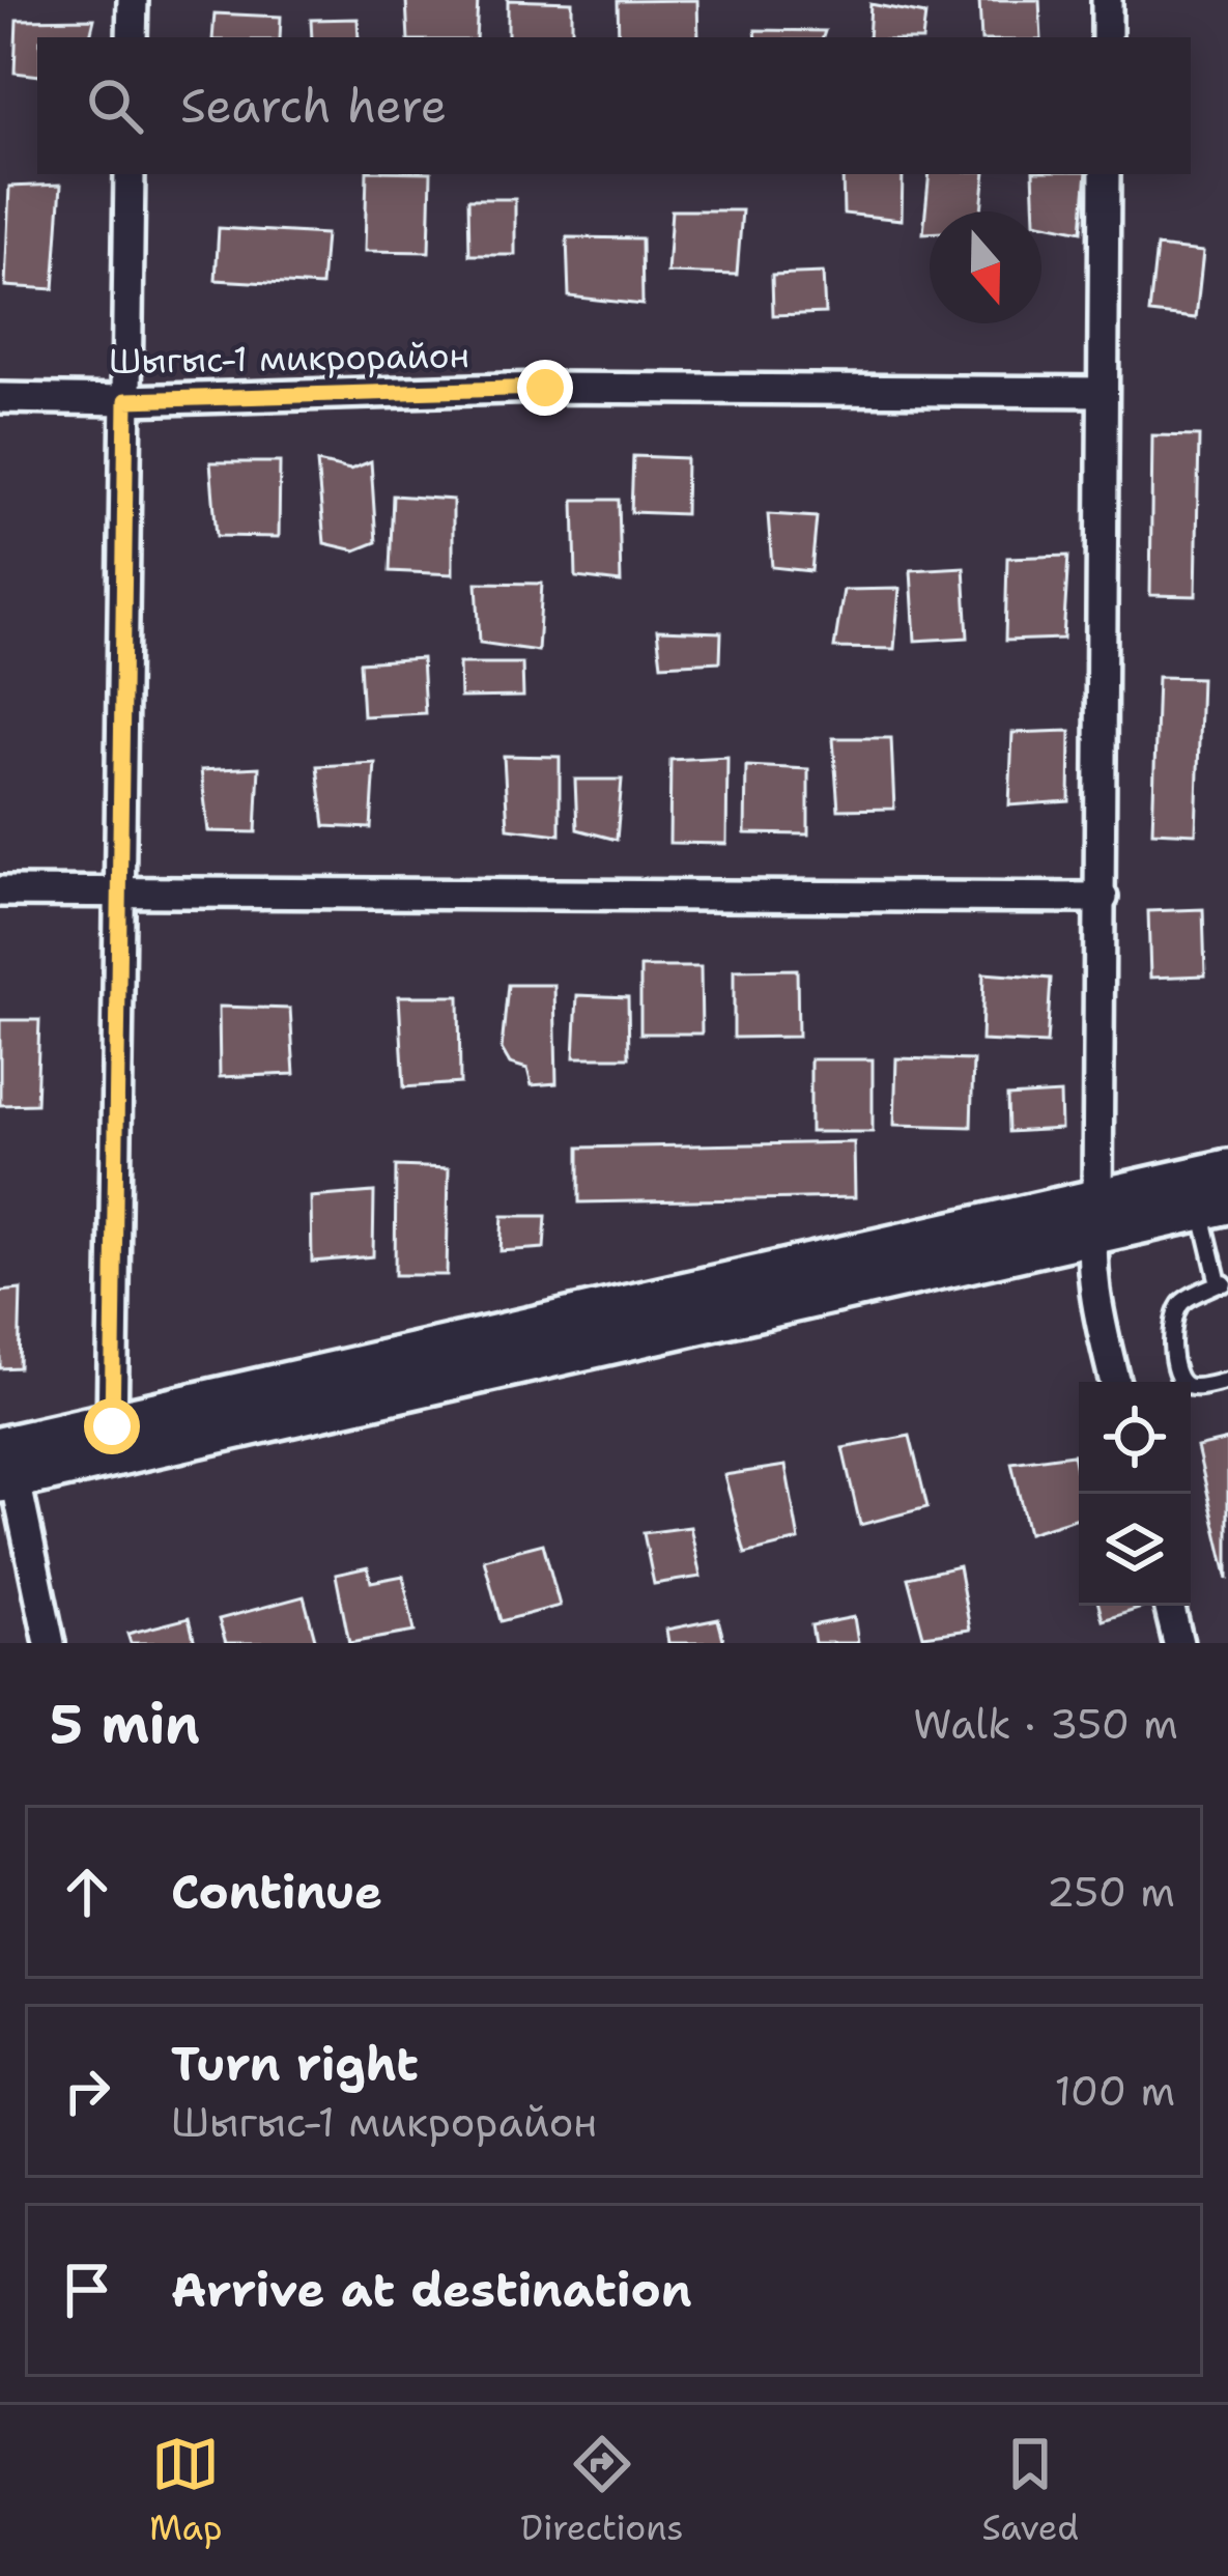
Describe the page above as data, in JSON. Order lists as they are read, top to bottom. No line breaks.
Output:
{"streets":{"street":["Шыгыс-1 микрорайон"]},"north":"bottom","page":{"search":"Search here","heading":["5 min","Walk · 350 m"],"list":[["Continue","250 m"],["Turn right","Шыгыс-1 микрорайон","100 m"],"Arrive at destination"],"nav":["Map","Directions","Saved"]}}
